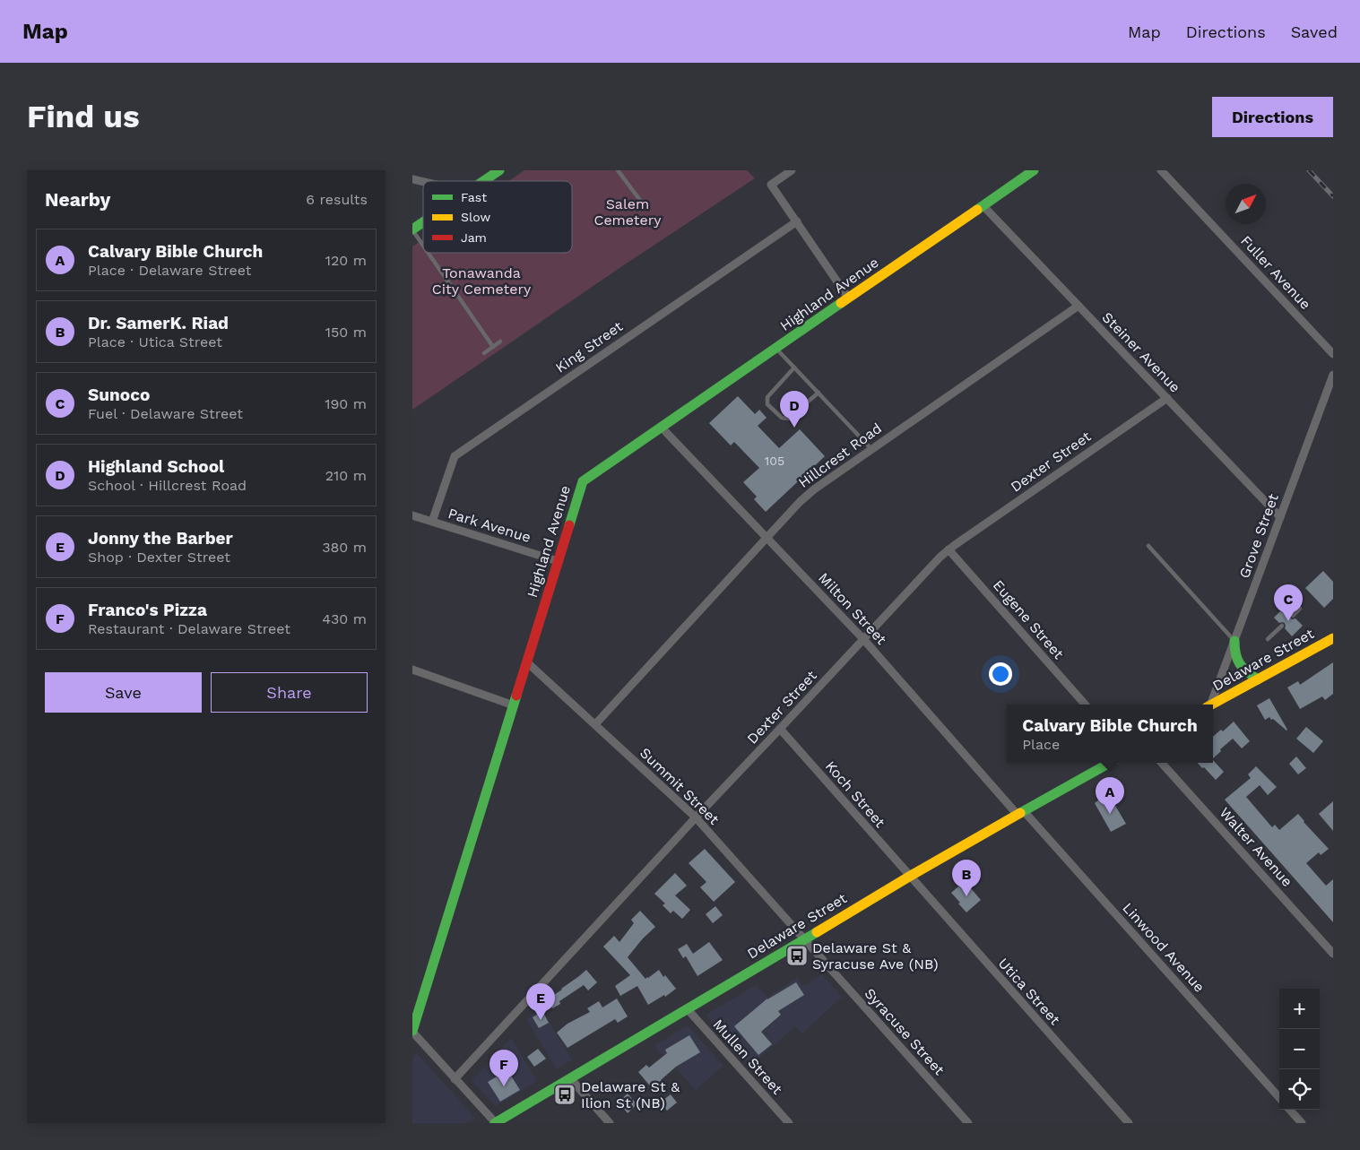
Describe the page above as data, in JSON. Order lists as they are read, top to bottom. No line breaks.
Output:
{"streets":{"street":["Fuller Avenue","Highland Avenue","King Street","Steiner Avenue","Hillcrest Road","Dexter Street","Park Avenue","Grove Street","Milton Street","Eugene Street","Delaware Street","Summit Street","Koch Street","Walter Avenue","Linwood Avenue","Utica Street","Syracuse Street","Mullen Street"]},"crossings":[["Highland Avenue","Steiner Avenue"],["Highland Avenue","Park Avenue"],["Highland Avenue","Milton Street"],["Highland Avenue","Summit Street"],["King Street","Park Avenue"],["Steiner Avenue","Hillcrest Road"],["Steiner Avenue","Dexter Street"],["Steiner Avenue","Grove Street"],["Hillcrest Road","Milton Street"],["Hillcrest Road","Summit Street"],["Dexter Street","Milton Street"],["Dexter Street","Eugene Street"],["Dexter Street","Summit Street"],["Dexter Street","Koch Street"],["Milton Street","Delaware Street"],["Milton Street","Linwood Avenue"],["Delaware Street","Summit Street"],["Delaware Street","Koch Street"],["Delaware Street","Linwood Avenue"],["Delaware Street","Utica Street"],["Delaware Street","Syracuse Street"],["Delaware Street","Mullen Street"],["Summit Street","Syracuse Street"],["Koch Street","Utica Street"]],"parks":["Salem Cemetery","Tonawanda City Cemetery"],"places":{"bus stop":["Delaware St & Syracuse Ave (NB)","Delaware St & Ilion St (NB)"]},"house_numbers":["105"],"legend":["Fast","Slow","Jam"],"north":"top right","page":{"header":"Map","nav":["Map","Directions","Saved"],"buttons":["Directions",["Save","Share"]],"title":"Find us","heading":["Nearby","6 results"],"list":[{"mark":"A","name":"Calvary Bible Church","note":"Place · Delaware Street","value":"120 m"},{"mark":"B","name":"Dr. SamerK. Riad","note":"Place · Utica Street","value":"150 m"},{"mark":"C","name":"Sunoco","note":"Fuel · Delaware Street","value":"190 m"},{"mark":"D","name":"Highland School","note":"School · Hillcrest Road","value":"210 m"},{"mark":"E","name":"Jonny the Barber","note":"Shop · Dexter Street","value":"380 m"},{"mark":"F","name":"Franco's Pizza","note":"Restaurant · Delaware Street","value":"430 m"}],"pins":["D","C","A","B","E","F"],"popup":["Calvary Bible Church","Place"],"map_buttons":["+","−"]}}
